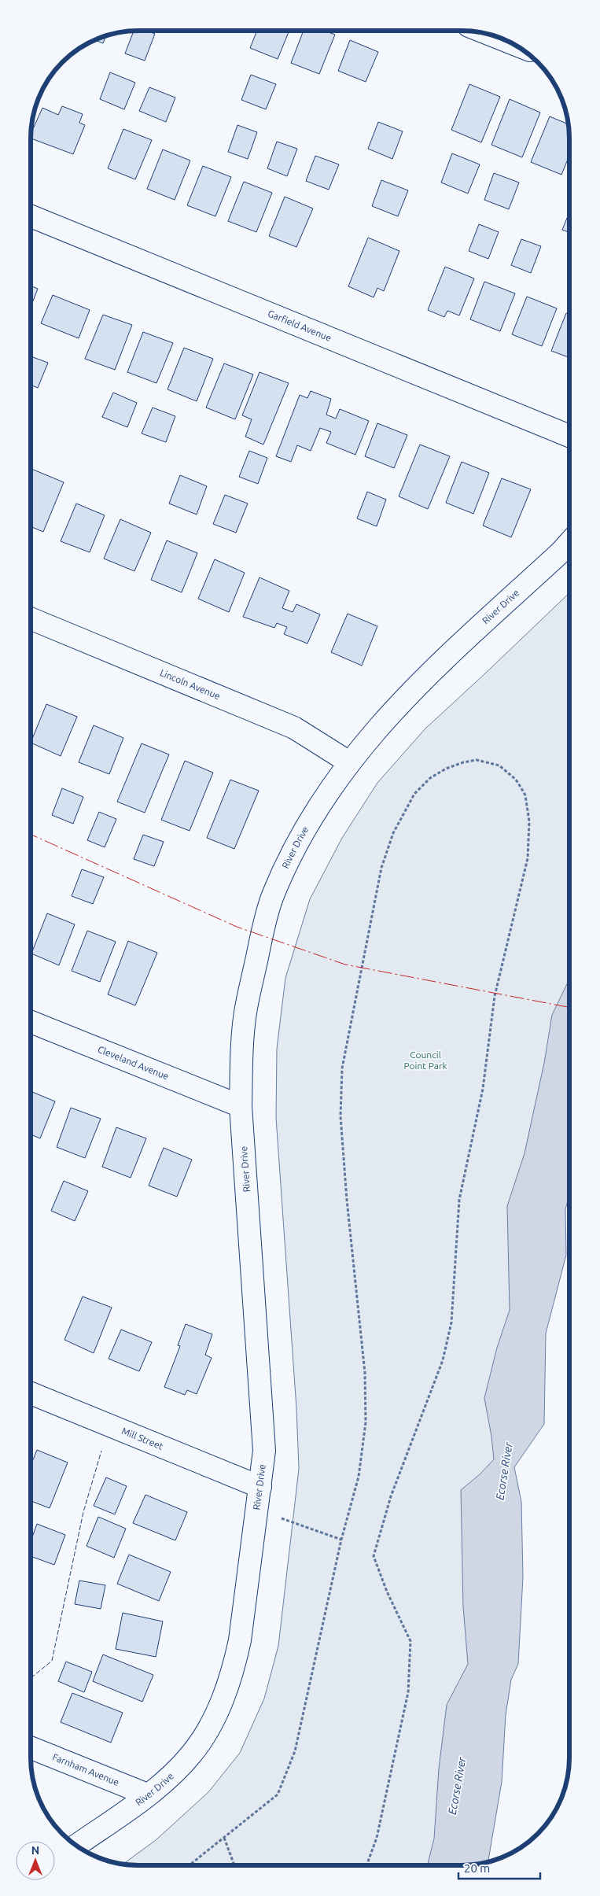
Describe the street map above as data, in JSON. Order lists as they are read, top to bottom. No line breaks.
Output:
{"streets":{"street":["Garfield Avenue","River Drive","Lincoln Avenue","Cleveland Avenue","Mill Street","Farnham Avenue"]},"crossings":[["River Drive","Lincoln Avenue"],["River Drive","Cleveland Avenue"],["River Drive","Mill Street"],["River Drive","Farnham Avenue"]],"water":["Ecorse River"],"parks":["Council Point Park"],"scale_bar":"20 m","north":"top"}
